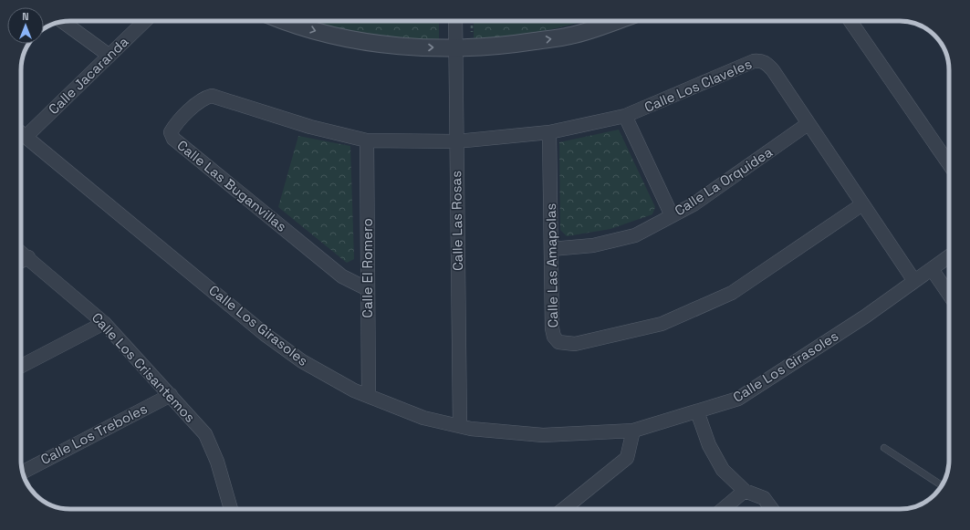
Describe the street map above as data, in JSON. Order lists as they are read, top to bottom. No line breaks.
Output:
{"streets":{"street":["Calle Jacaranda","Calle Los Claveles","Calle La Orquidea","Calle Las Buganvillas","Calle Las Rosas","Calle Las Amapolas","Calle El Romero","Calle Los Girasoles","Calle Los Crisantemos","Calle Los Treboles"]},"crossings":[["Calle Jacaranda","Calle Los Girasoles"],["Calle Los Claveles","Calle La Orquidea"],["Calle Los Claveles","Calle Las Buganvillas"],["Calle Los Claveles","Calle Las Rosas"],["Calle Los Claveles","Calle Las Amapolas"],["Calle Los Claveles","Calle Los Girasoles"],["Calle La Orquidea","Calle Las Amapolas"],["Calle Las Buganvillas","Calle Las Rosas"],["Calle Las Buganvillas","Calle El Romero"],["Calle Las Rosas","Calle Los Girasoles"],["Calle El Romero","Calle Los Girasoles"],["Calle Los Crisantemos","Calle Los Treboles"]],"north":"top"}
